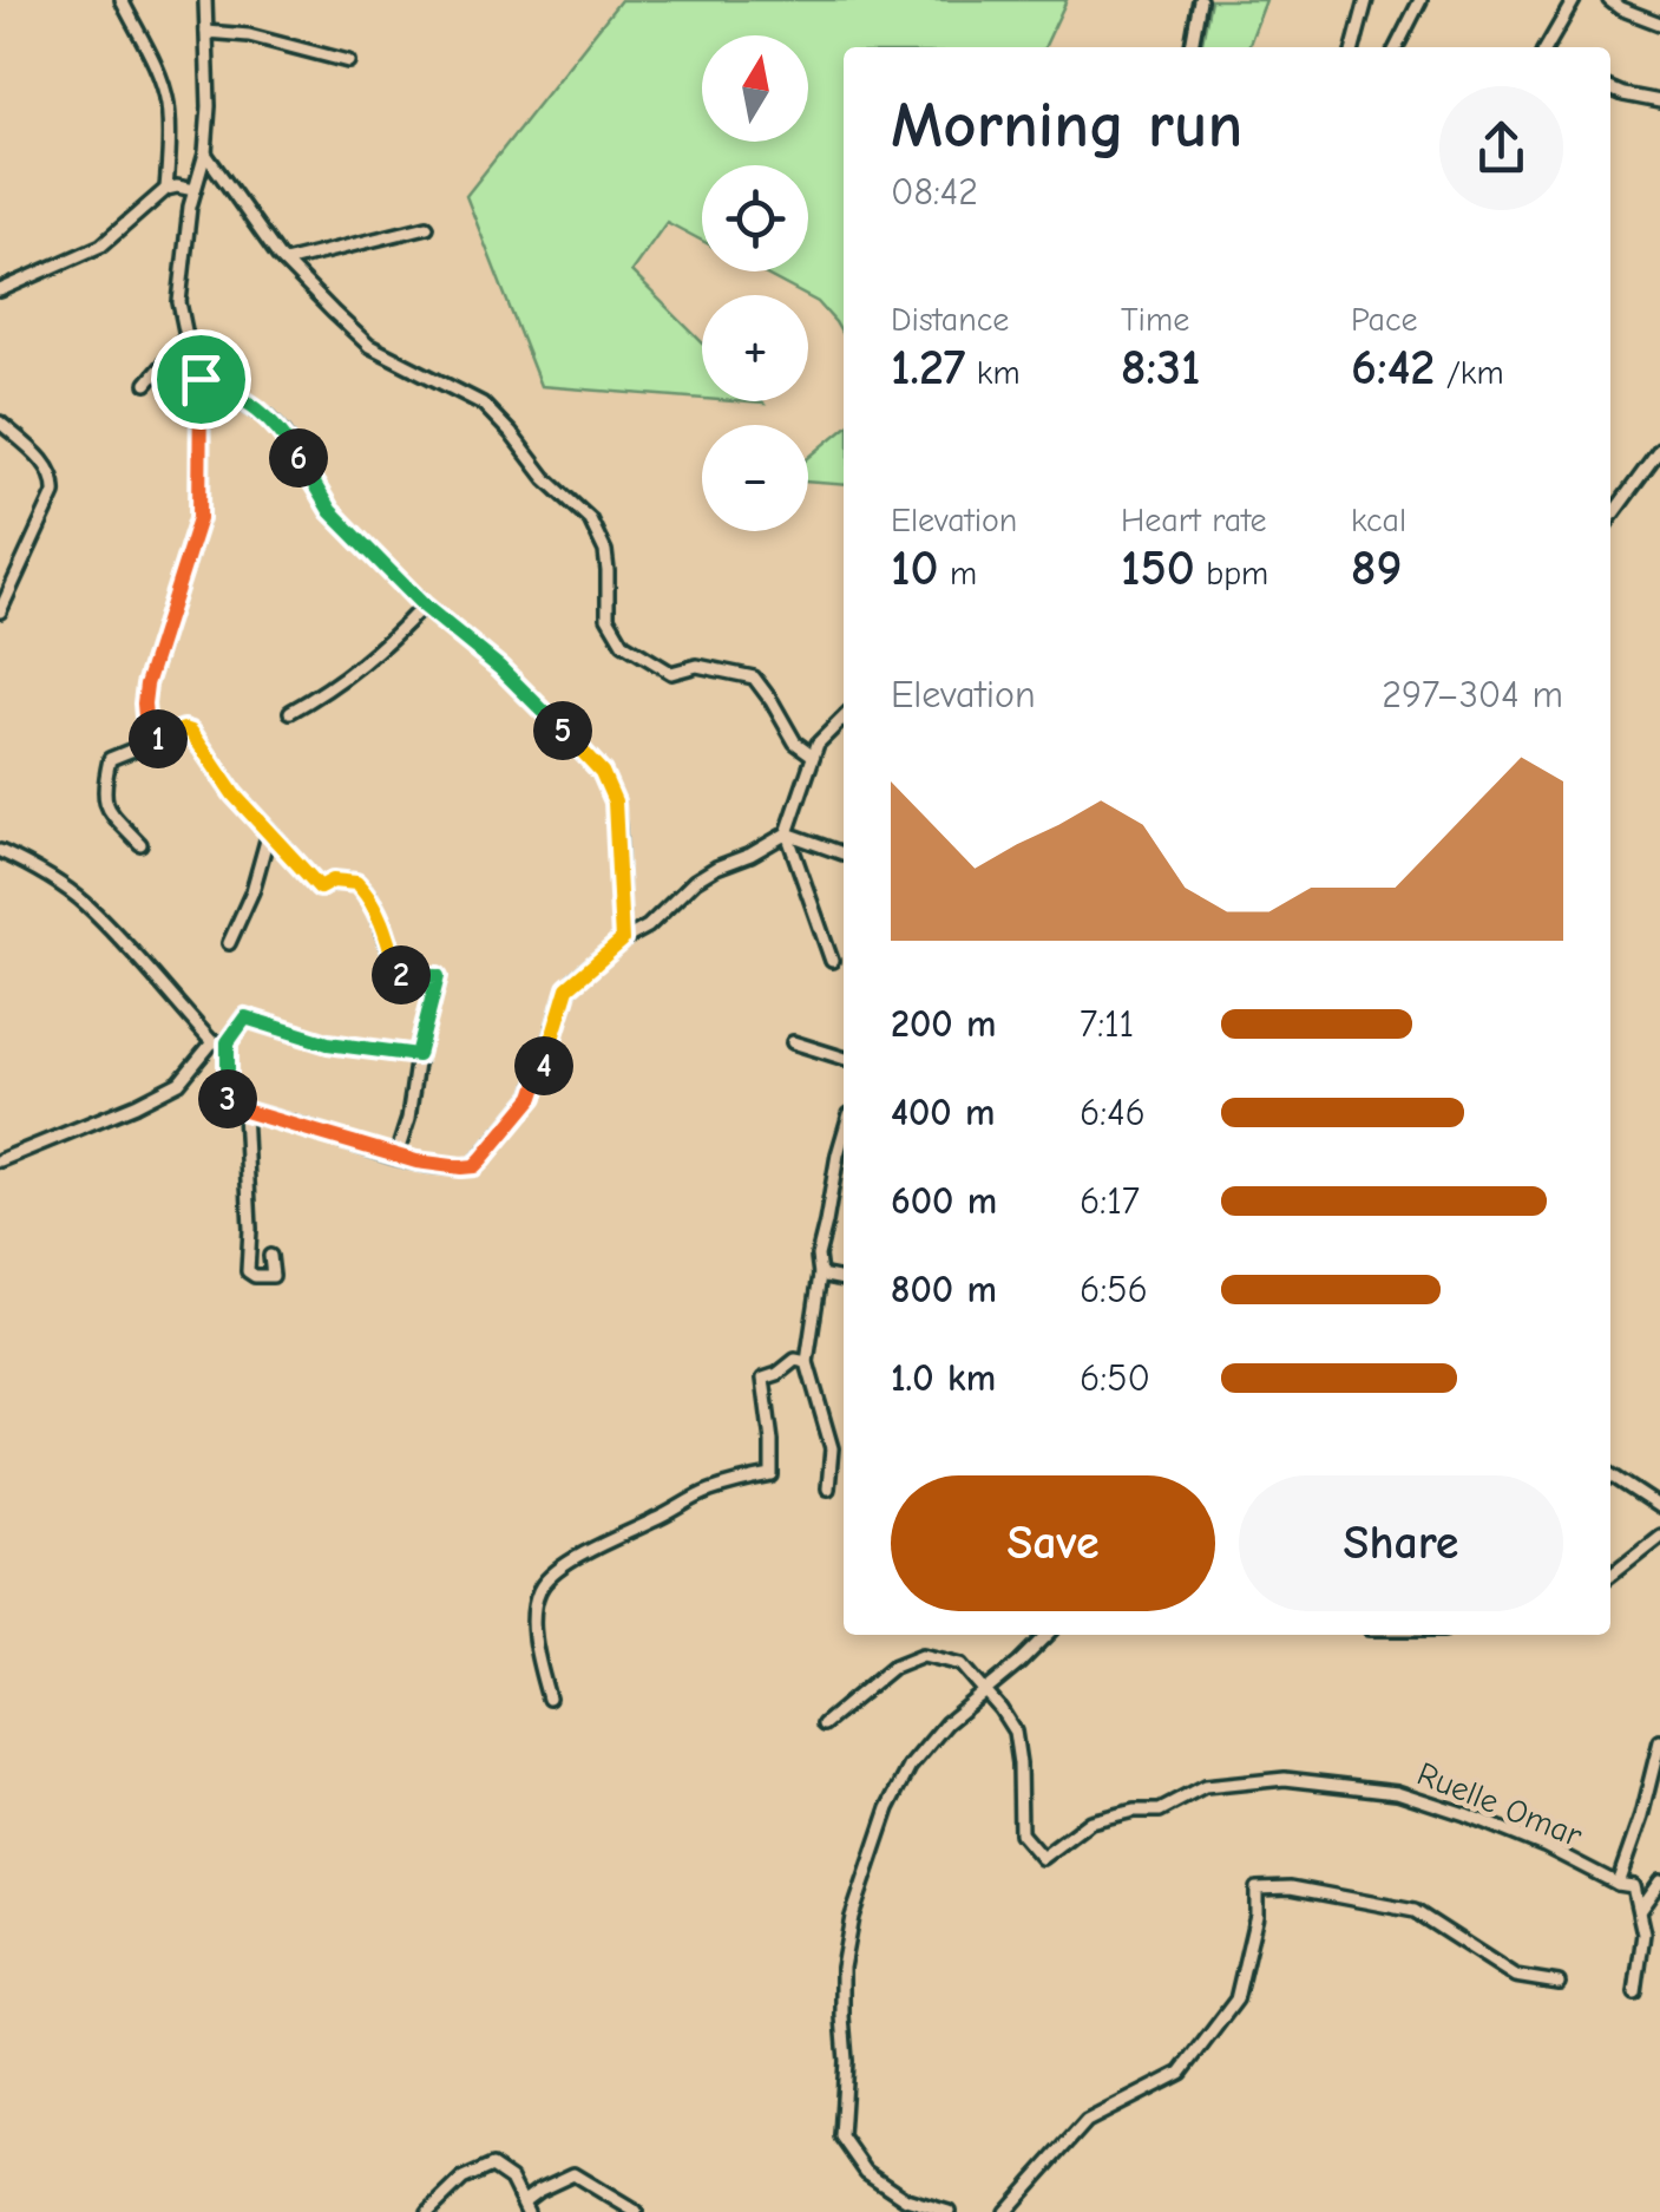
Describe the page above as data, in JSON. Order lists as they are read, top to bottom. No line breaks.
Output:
{"streets":{"street":["Ruelle Omar"]},"north":"top","page":{"map_buttons":["+","−"],"heading":["Morning run","08:42"],"stats":[["Distance","1.27 km"],["Time","8:31"],["Pace","6:42 /km"],["Elevation","10 m"],["Heart rate","150 bpm"],["kcal","89"]],"pins":["6","5","1","2","4","3"],"chart":["Elevation","297–304 m"],"list":[{"name":"200 m","note":"7:11"},{"name":"400 m","note":"6:46"},{"name":"600 m","note":"6:17"},{"name":"800 m","note":"6:56"},{"name":"1.0 km","note":"6:50"}],"buttons":["Save","Share"]}}
